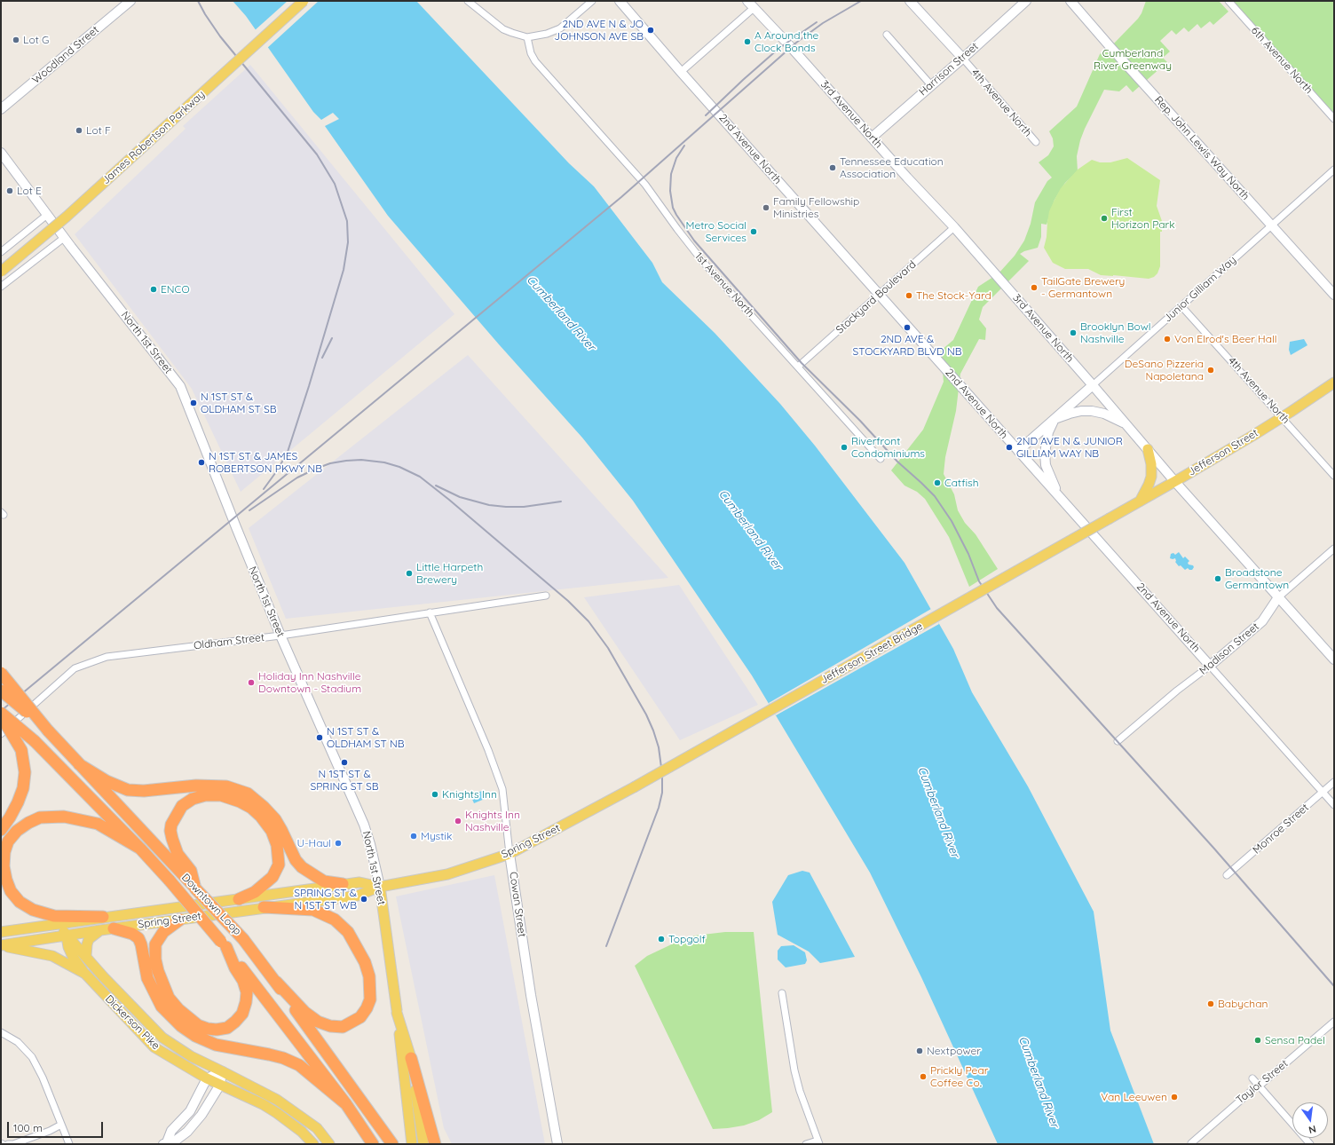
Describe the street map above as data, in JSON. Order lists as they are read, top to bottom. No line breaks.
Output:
{"streets":{"highway":["Downtown Loop"],"main road":["James Robertson Parkway","North 1st Street","Jefferson Street","Jefferson Street Bridge","Spring Street","Dickerson Pike"],"street":["Woodland Street","6th Avenue North","Harrison Street","4th Avenue North","3rd Avenue North","Rep. John Lewis Way North","2nd Avenue North","1st Avenue North","Junior Gilliam Way","Stockyard Boulevard","Oldham Street","Madison Street","Monroe Street","Cowan Street","Taylor Street"]},"crossings":[["Harrison Street","4th Avenue North"],["Harrison Street","3rd Avenue North"],["4th Avenue North","Junior Gilliam Way"],["4th Avenue North","Jefferson Street"],["3rd Avenue North","Junior Gilliam Way"],["3rd Avenue North","Stockyard Boulevard"],["3rd Avenue North","Jefferson Street"],["3rd Avenue North","Madison Street"],["Rep. John Lewis Way North","Junior Gilliam Way"],["2nd Avenue North","Junior Gilliam Way"],["2nd Avenue North","Stockyard Boulevard"],["2nd Avenue North","Madison Street"],["2nd Avenue North","Monroe Street"],["1st Avenue North","Stockyard Boulevard"],["North 1st Street","Oldham Street"],["North 1st Street","Spring Street"],["Jefferson Street","Jefferson Street Bridge"],["Oldham Street","Cowan Street"],["Jefferson Street Bridge","Spring Street"],["Spring Street","Cowan Street"],["Spring Street","Dickerson Pike"]],"water":["Cumberland River"],"parks":["Cumberland River Greenway"],"places":["2ND AVE N & JO JOHNSON AVE SB","Lot G","A Around the Clock Bonds","Lot F","Tennessee Education Association","Lot E","Family Fellowship Ministries","First Horizon Park","Metro Social Services","TailGate Brewery - Germantown","ENCO","The Stock-Yard","2ND AVE & STOCKYARD BLVD NB","Brooklyn Bowl Nashville","Von Elrod's Beer Hall","DeSano Pizzeria Napoletana","N 1ST ST & OLDHAM ST SB","Riverfront Condominiums","2ND AVE N & JUNIOR GILLIAM WAY NB","N 1ST ST & JAMES ROBERTSON PKWY NB","Catfish","Little Harpeth Brewery","Broadstone Germantown","Holiday Inn Nashville Downtown - Stadium","N 1ST ST & OLDHAM ST NB","N 1ST ST & SPRING ST SB","Knights Inn","Knights Inn Nashville","Mystik","U-Haul","SPRING ST & N 1ST ST WB","Topgolf","Babychan","Sensa Padel","Nextpower","Prickly Pear Coffee Co.","Van Leeuwen"],"scale_bar":"100 m","north":"bottom"}
